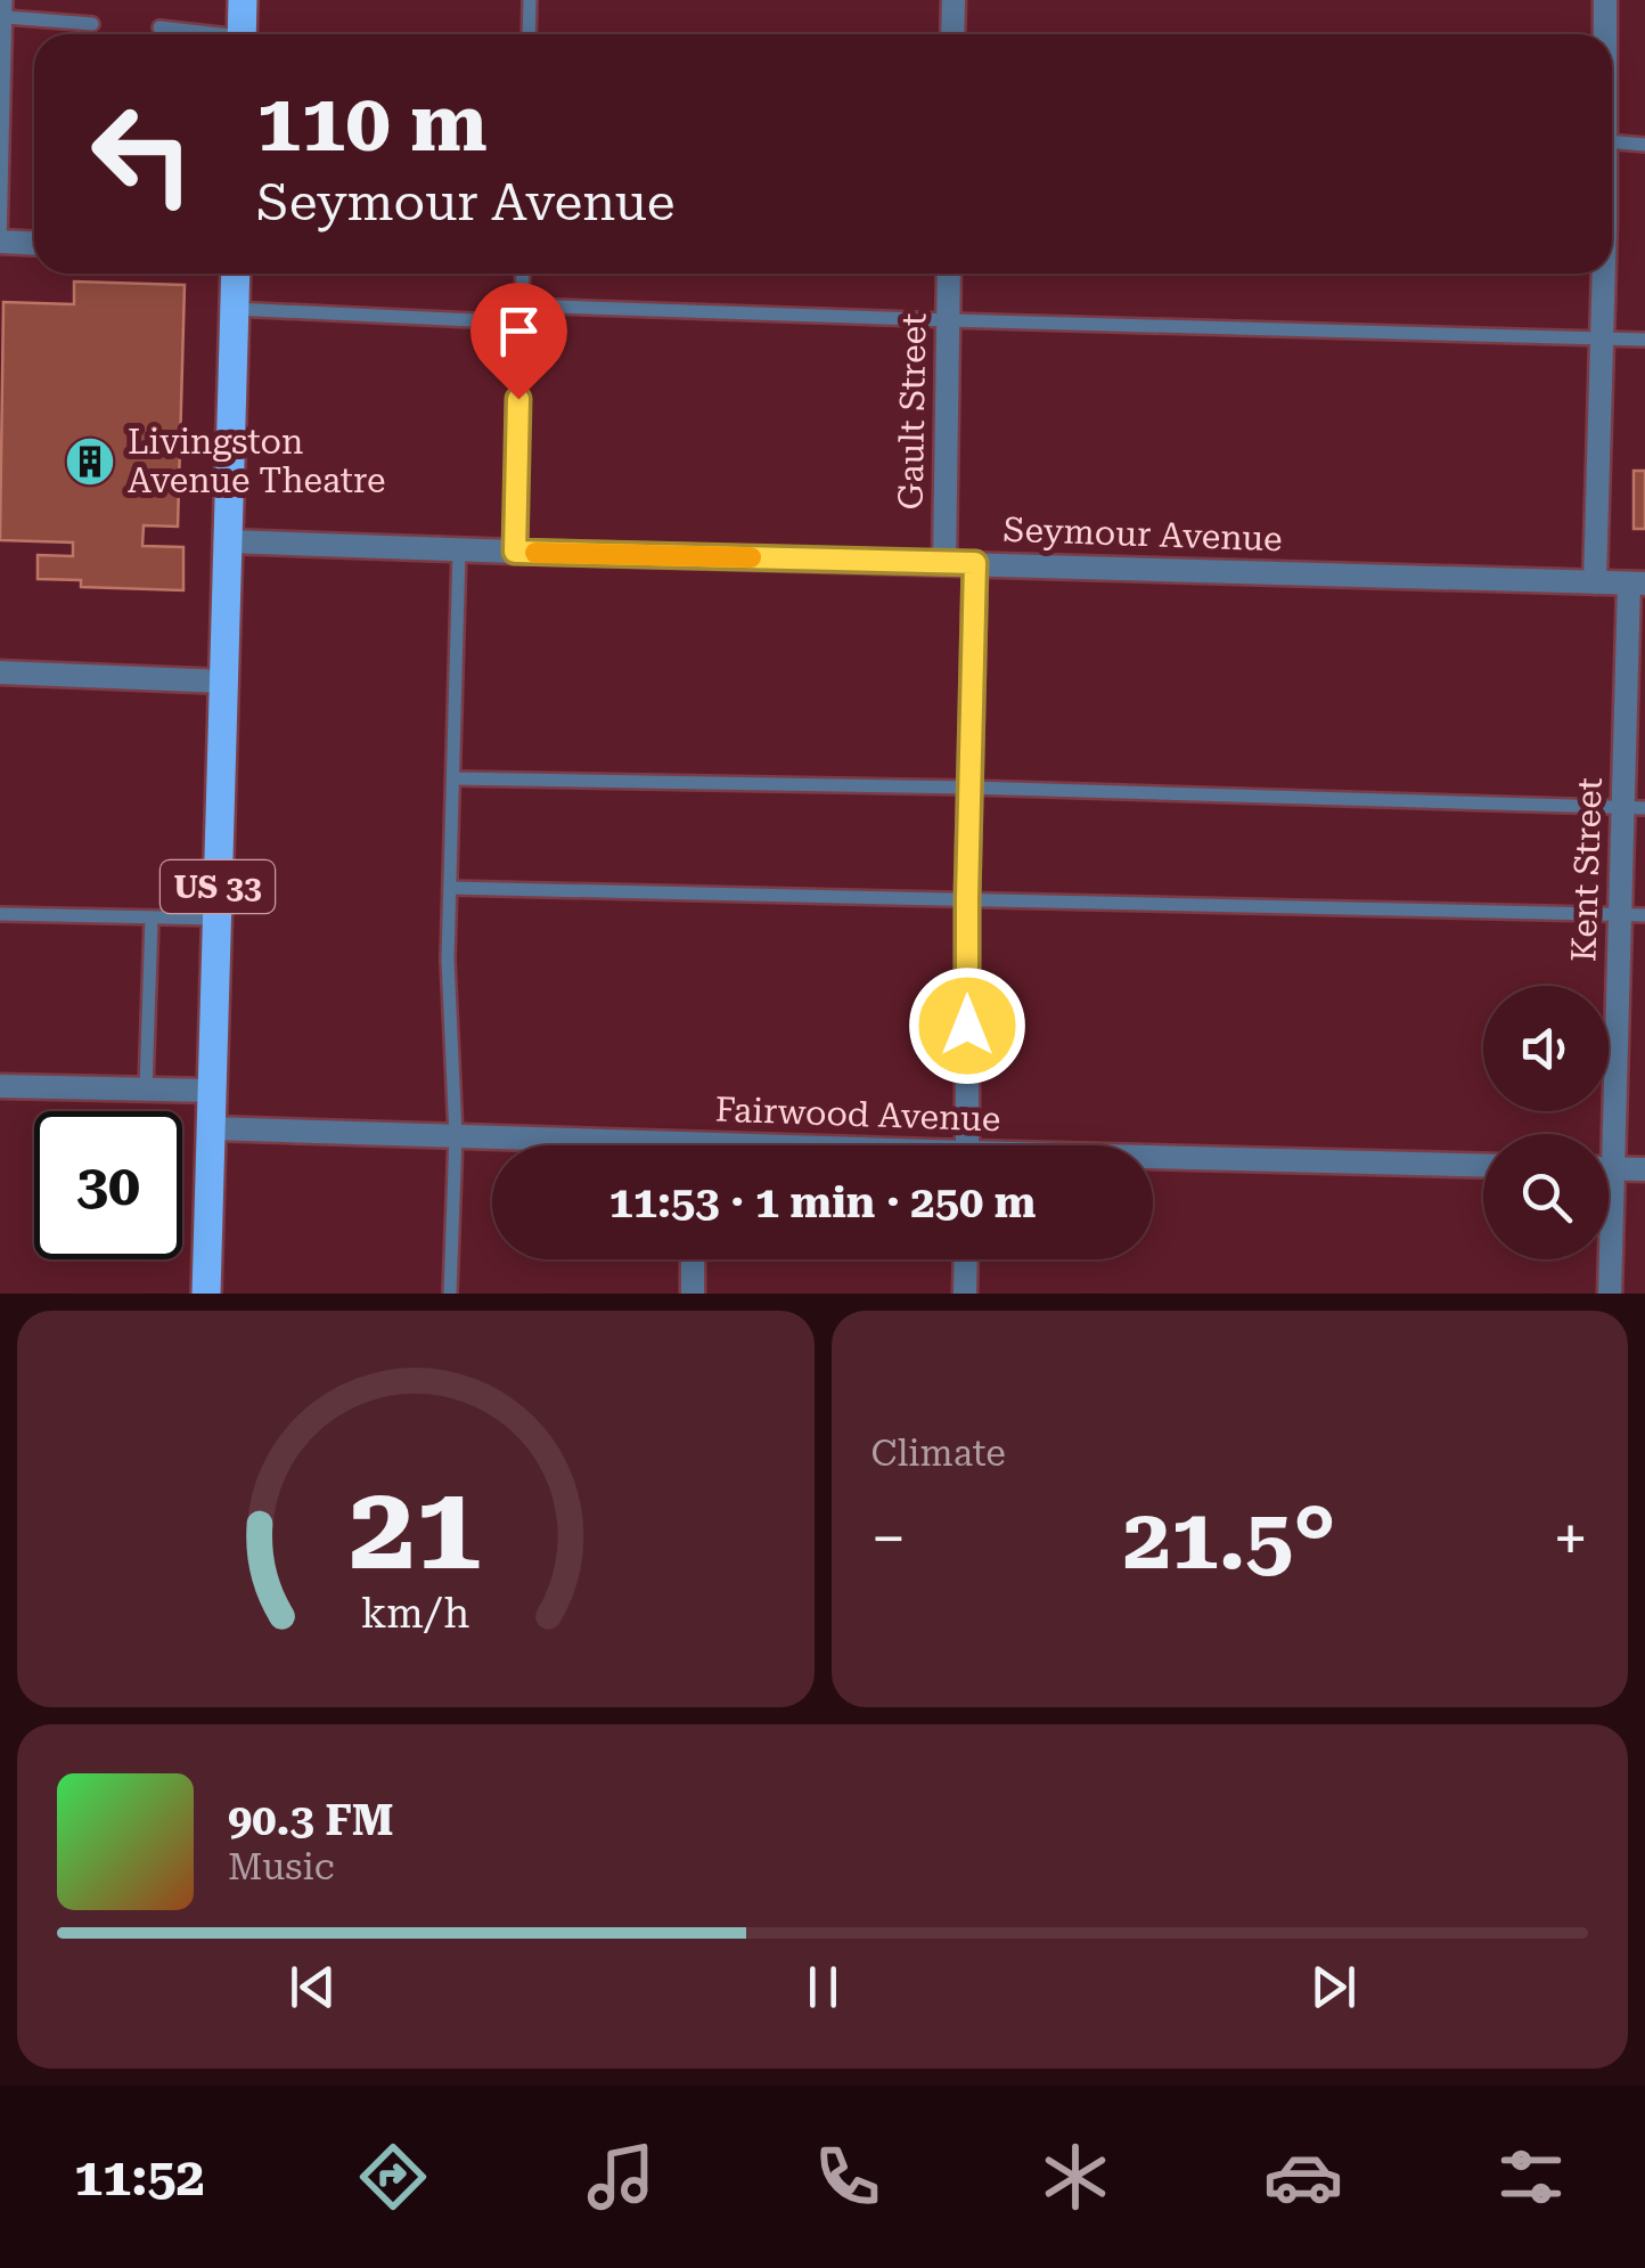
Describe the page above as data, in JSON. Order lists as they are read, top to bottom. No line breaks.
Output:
{"streets":{"main road":["US 33"],"street":["Gault Street","Seymour Avenue","Kent Street","Fairwood Avenue"]},"crossings":[["Gault Street","Seymour Avenue"],["Seymour Avenue","Kent Street"],["Seymour Avenue","US 33"],["US 33","Fairwood Avenue"]],"places":{"building":["Livingston Avenue Theatre"]},"page":{"turn":["110 m","Seymour Avenue"],"limit":"30","trip":"11:53 · 1 min · 250 m","tile":"Climate","heat":["−","21.5°","+"],"song":["90.3 FM","Music"],"tabs":"11:52","gauge":["21","km/h"]}}
